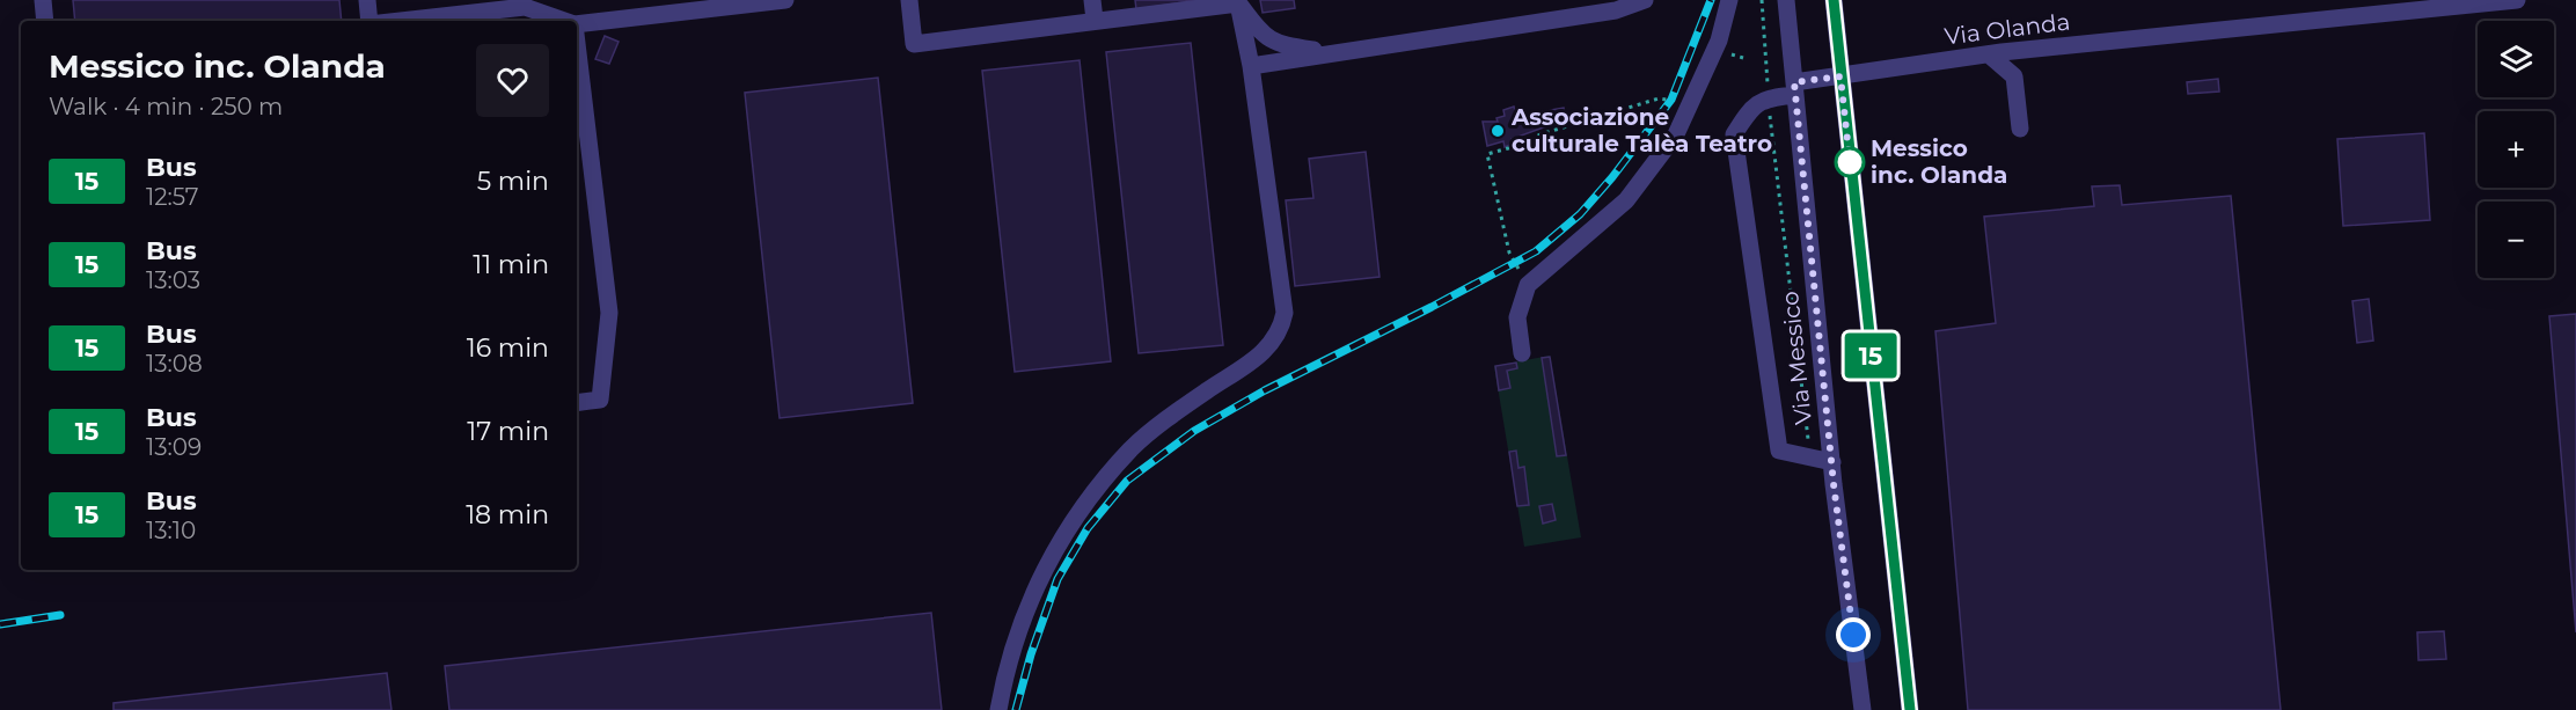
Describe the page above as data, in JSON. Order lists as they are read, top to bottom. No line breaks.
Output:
{"streets":{"street":["Via Olanda","Via Messico"]},"crossings":[["Via Olanda","Via Messico"]],"places":["Associazione culturale Talèa Teatro","Messico inc. Olanda"],"lines":["bus line 15"],"page":{"on_map":"15","map_buttons":["+","−"],"heading":["Messico inc. Olanda","Walk · 4 min · 250 m"],"list":[{"mark":"15","name":"Bus","note":"12:57","value":"5 min"},{"mark":"15","name":"Bus","note":"13:03","value":"11 min"},{"mark":"15","name":"Bus","note":"13:08","value":"16 min"},{"mark":"15","name":"Bus","note":"13:09","value":"17 min"},{"mark":"15","name":"Bus","note":"13:10","value":"18 min"}]}}
